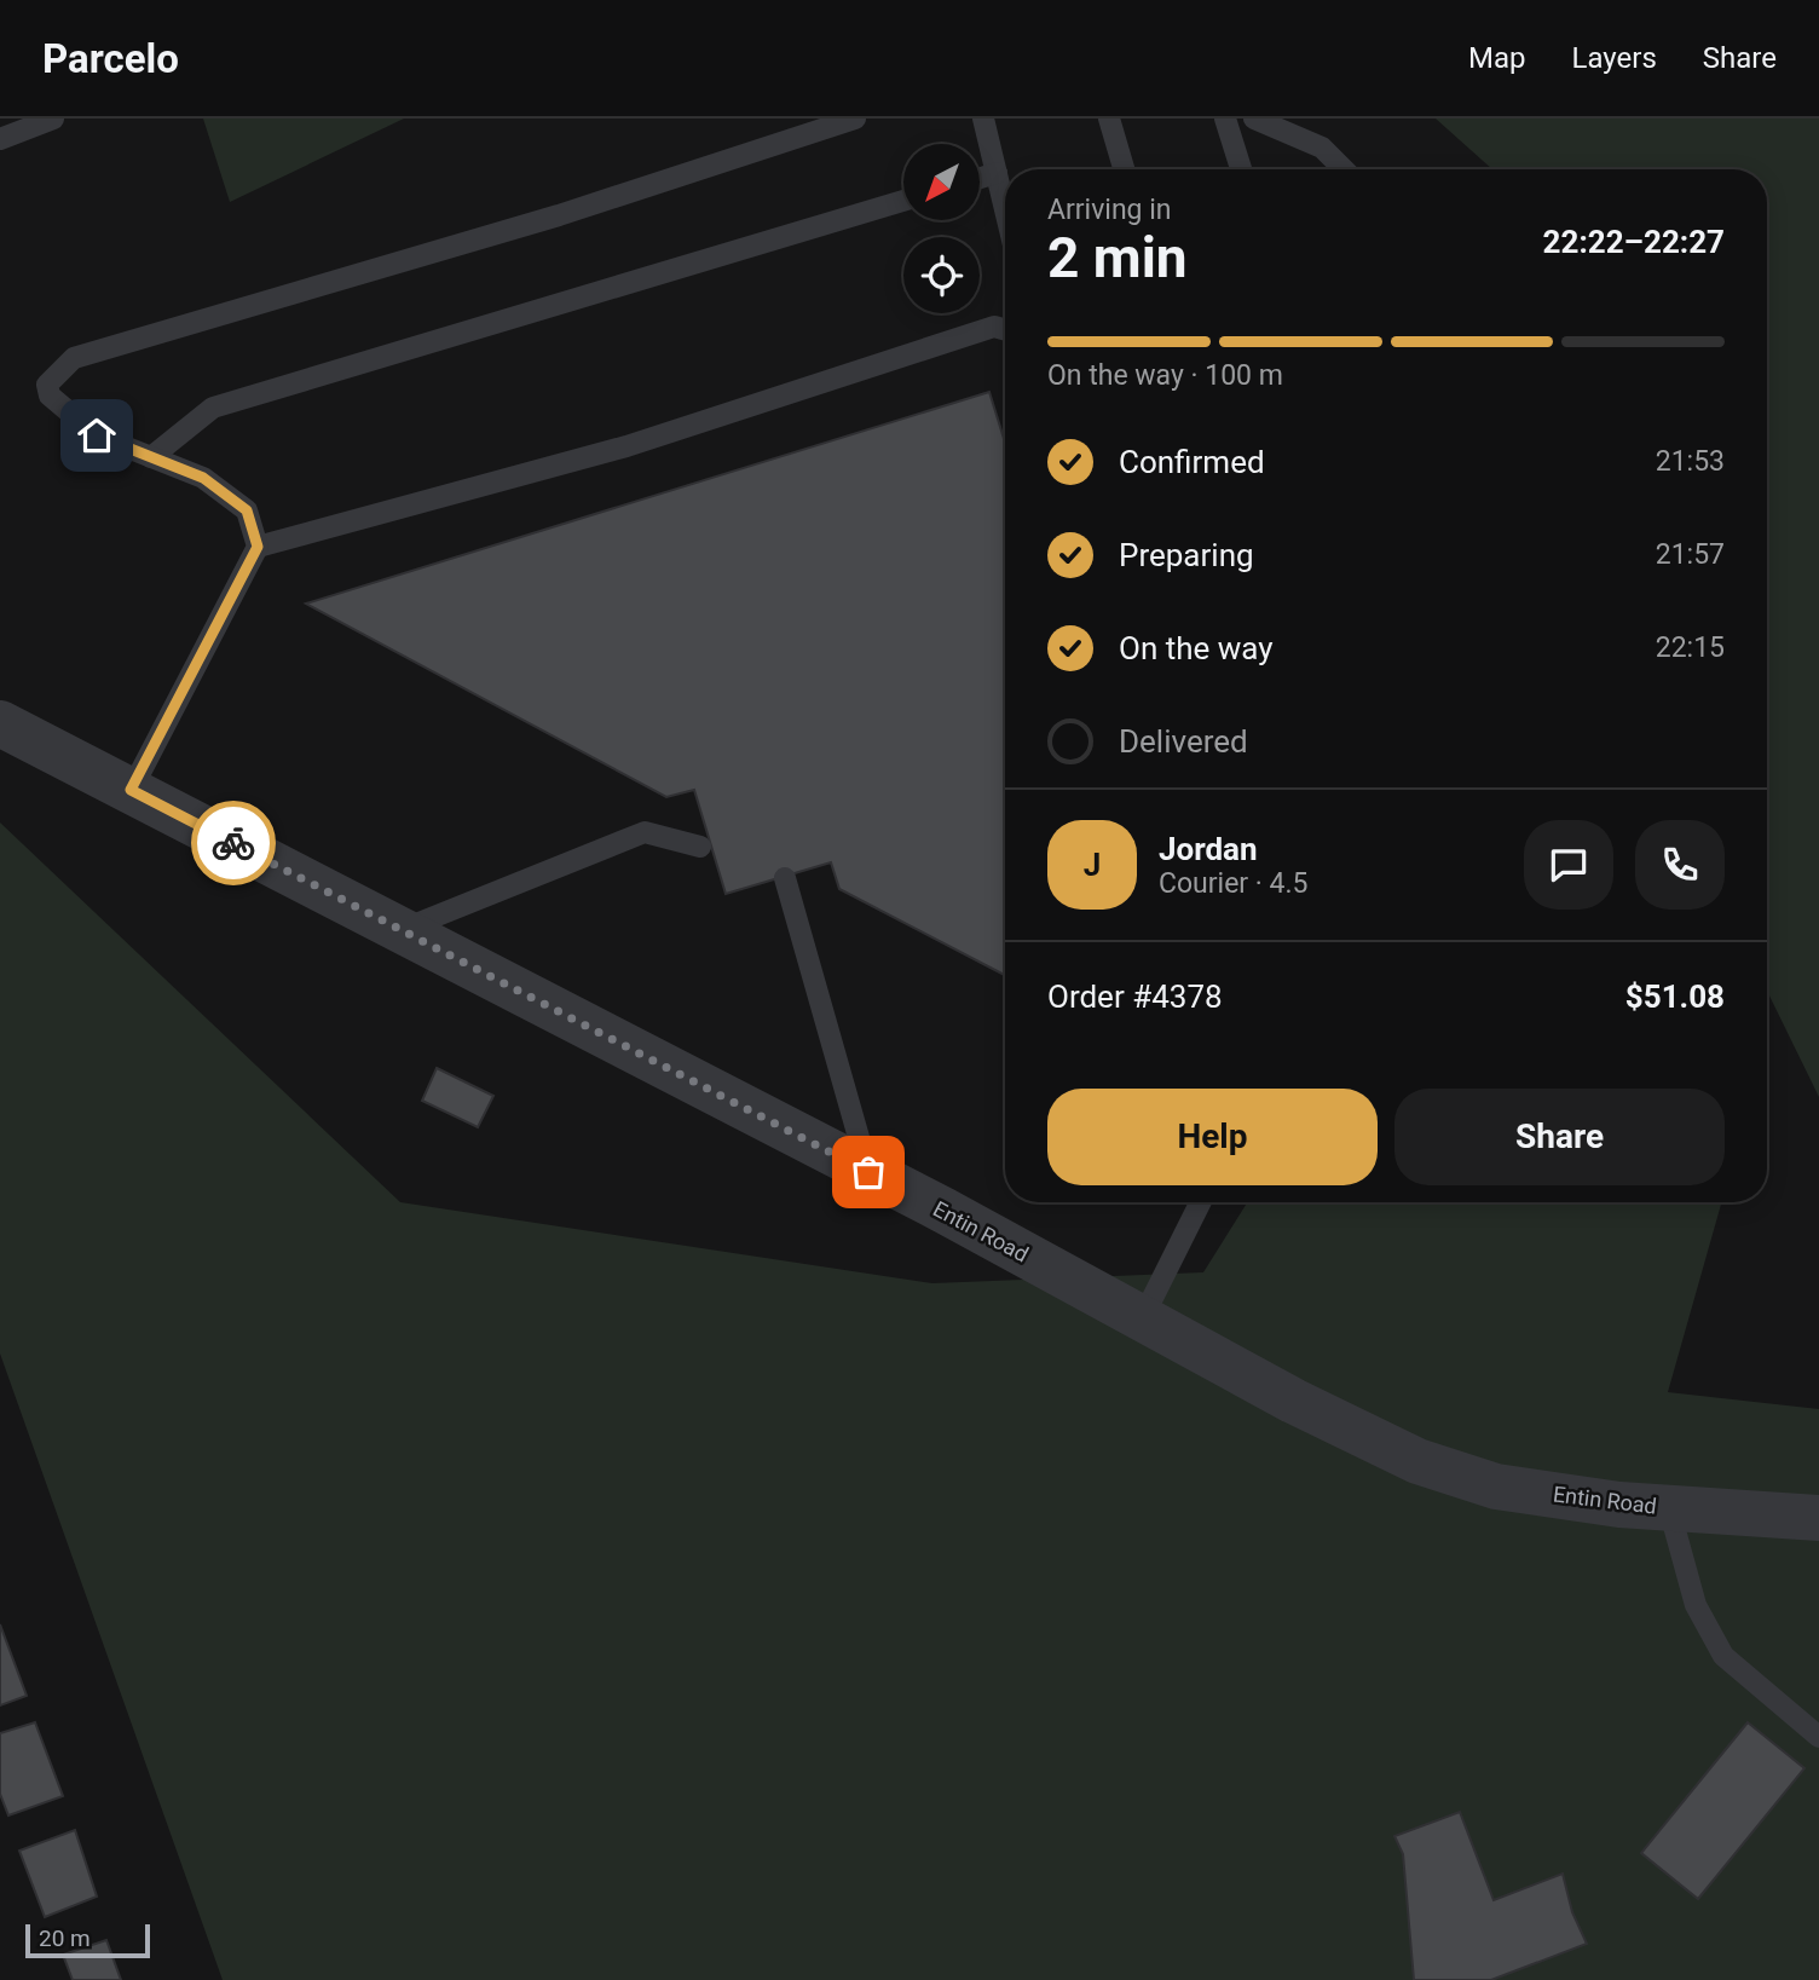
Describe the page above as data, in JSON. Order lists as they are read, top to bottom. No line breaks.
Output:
{"streets":{"street":["Entin Road"]},"scale_bar":"20 m","north":"bottom left","page":{"header":"Parcelo","nav":["Map","Layers","Share"],"heading":["2 min","Arriving in","22:22–22:27"],"panel":["Jordan","Courier · 4.5","Order #4378","$51.08"],"bar":"On the way · 100 m","list":[["Confirmed","21:53"],["Preparing","21:57"],["On the way","22:15"],"Delivered"],"round":"J","buttons":["Help","Share"],"scale":"20 m"}}
